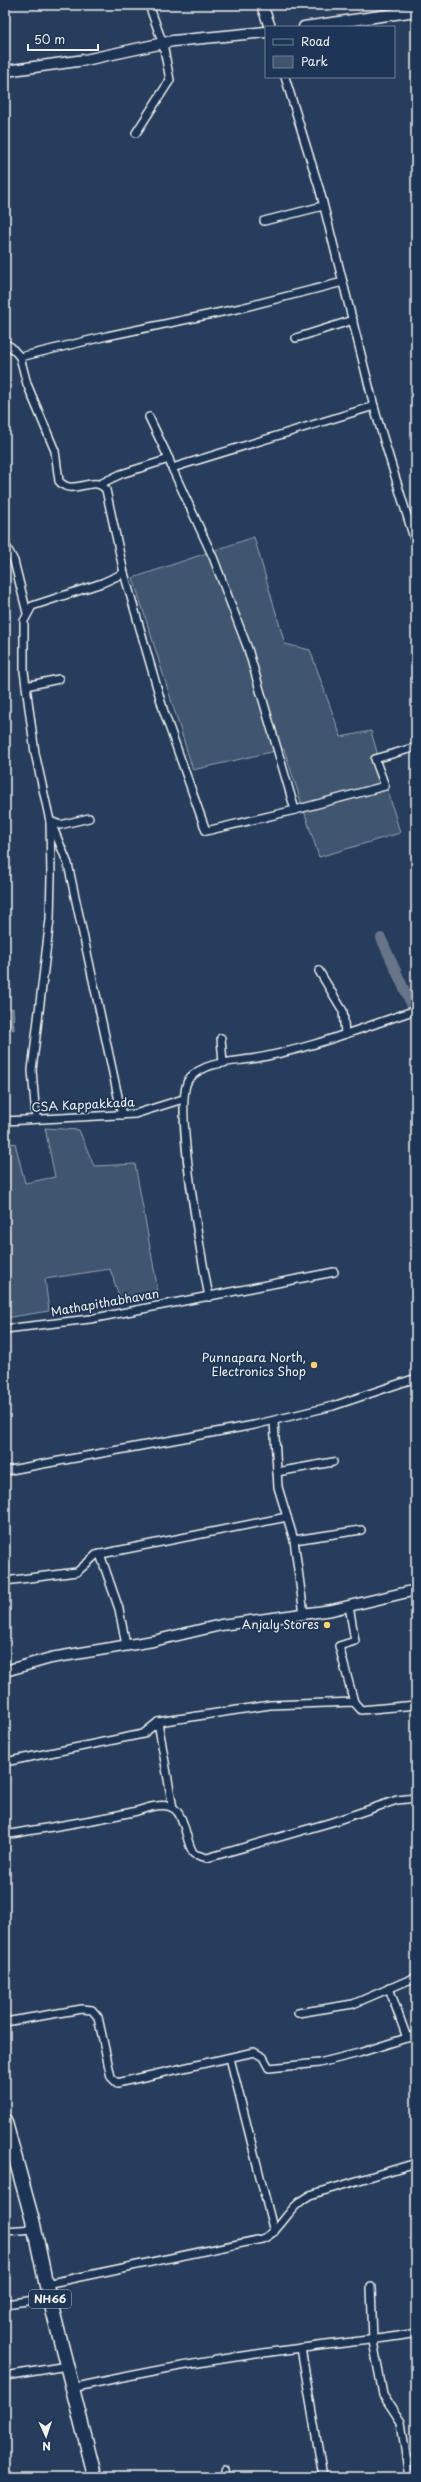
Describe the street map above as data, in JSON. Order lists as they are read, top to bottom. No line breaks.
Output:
{"streets":{"highway":["NH66"],"street":["CSA Kappakkada","Mathapithabhavan"]},"places":["Punnapara North, Electronics Shop","Anjaly Stores"],"legend":["Road","Park"],"scale_bar":"50 m","north":"bottom"}
